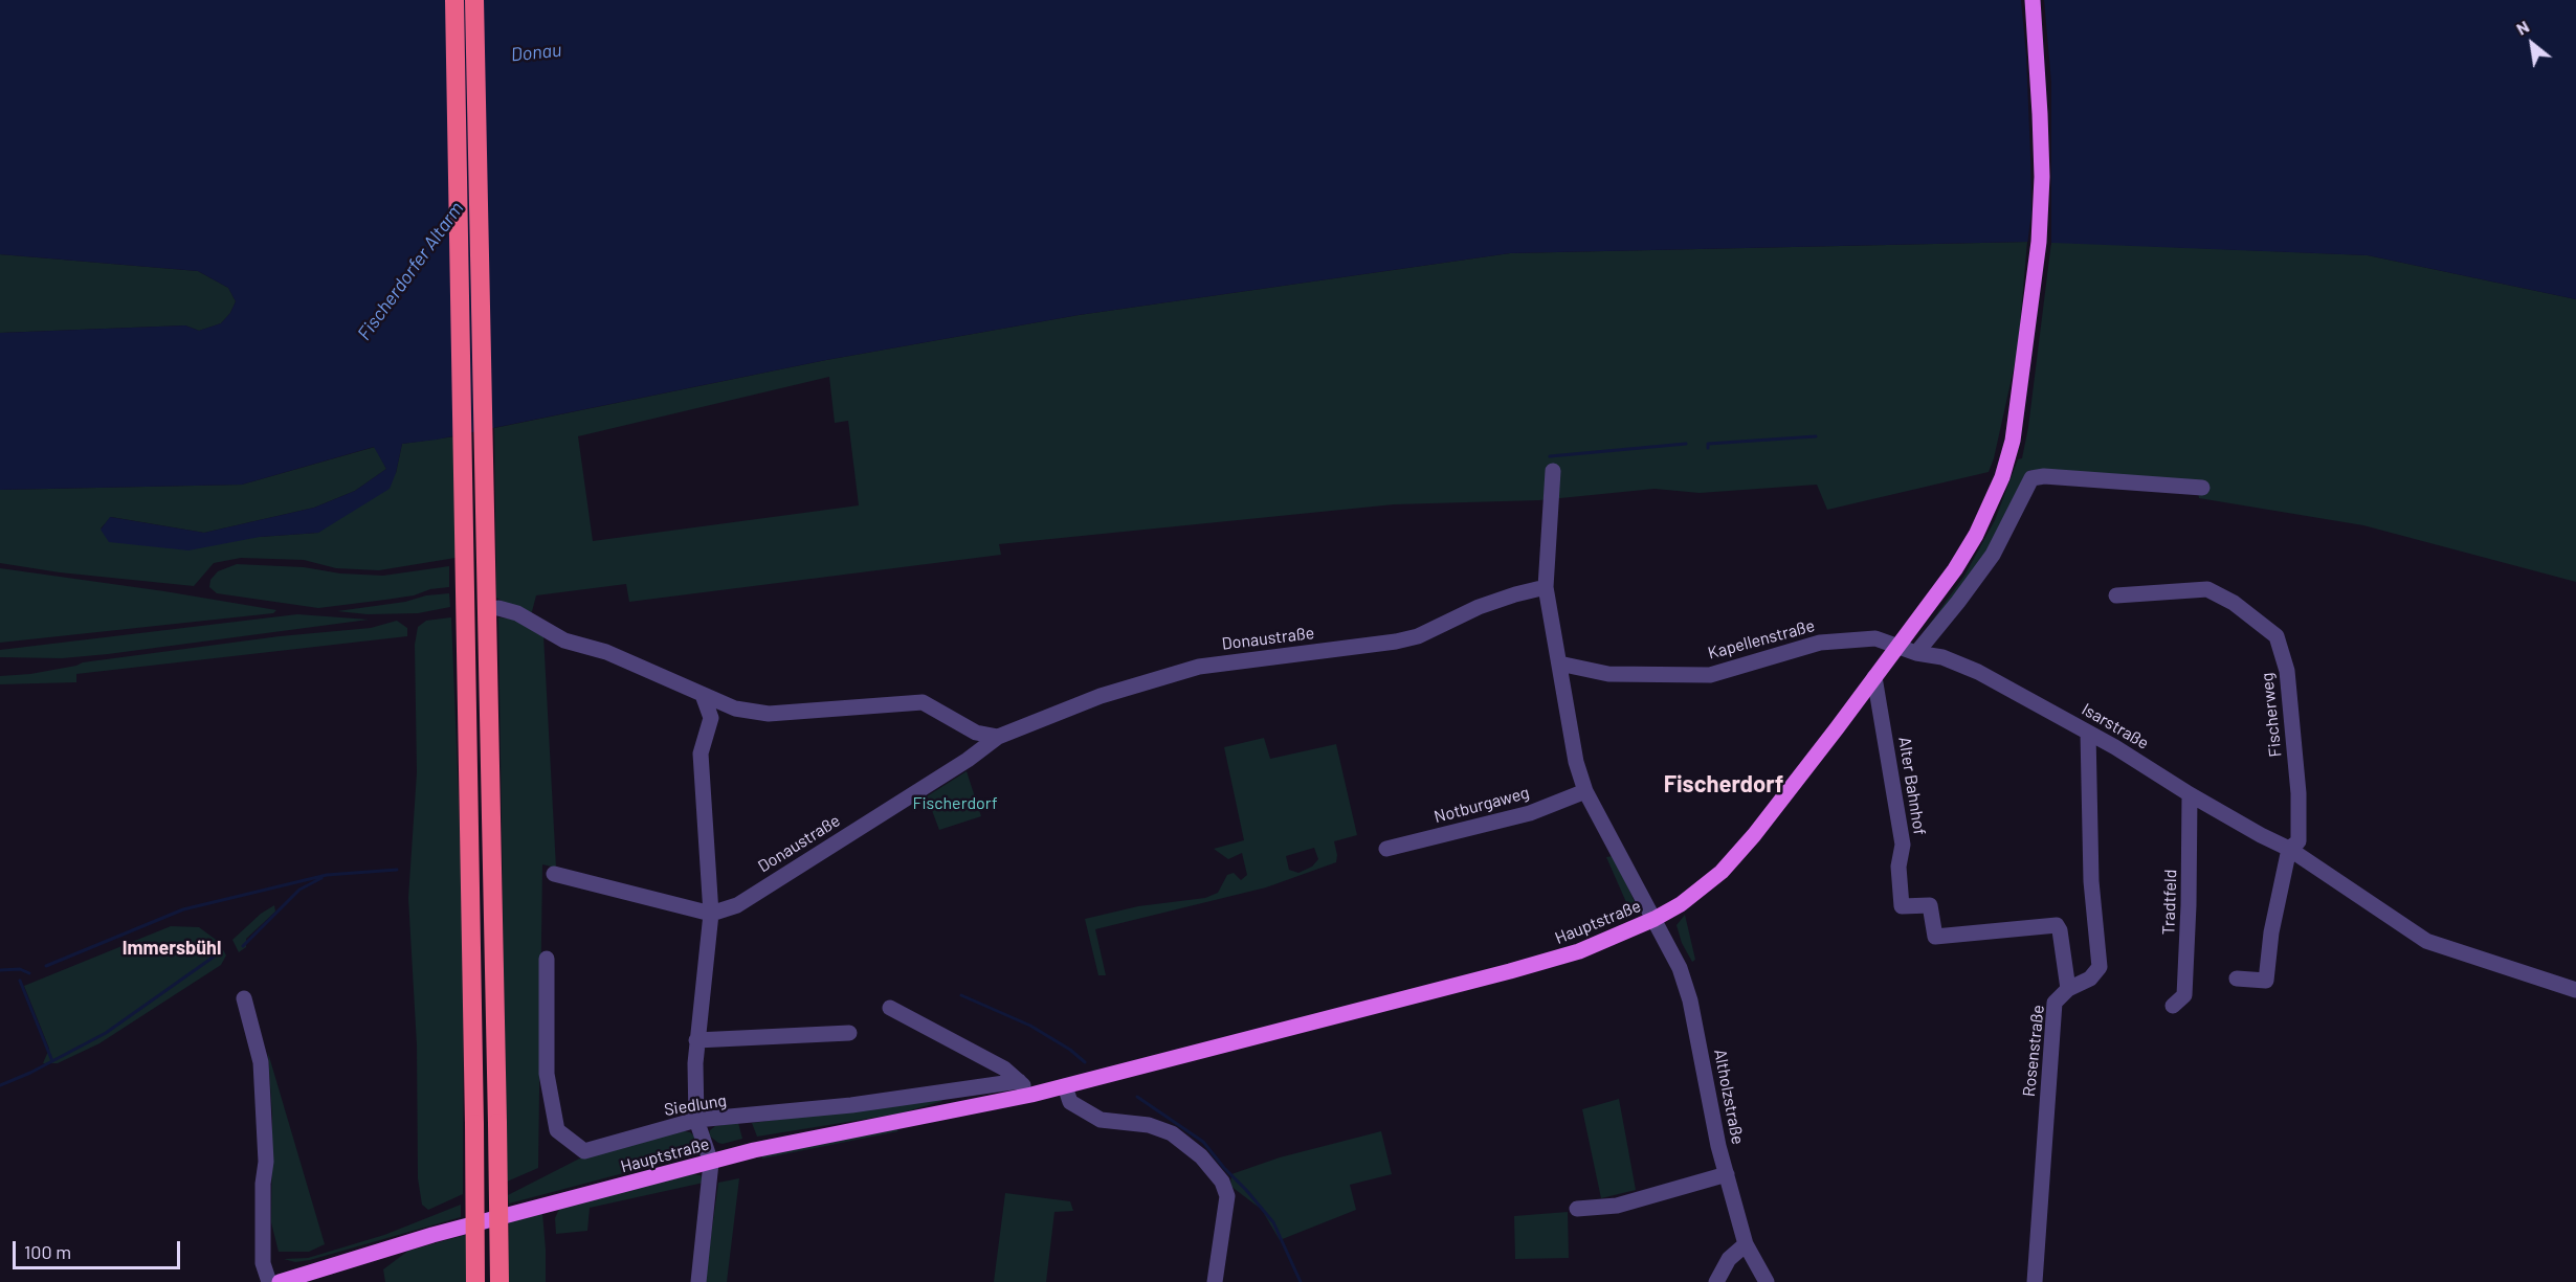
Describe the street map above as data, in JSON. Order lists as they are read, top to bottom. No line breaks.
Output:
{"streets":{"main road":["Hauptstraße"],"street":["Donaustraße","Kapellenstraße","Fischerweg","Isarstraße","Alter Bahnhof","Notburgaweg","Tradtfeld","Rosenstraße","Altholzstraße","Siedlung"]},"crossings":[["Donaustraße","Siedlung"],["Kapellenstraße","Isarstraße"],["Kapellenstraße","Hauptstraße"],["Fischerweg","Isarstraße"],["Isarstraße","Tradtfeld"],["Isarstraße","Hauptstraße"],["Isarstraße","Rosenstraße"],["Alter Bahnhof","Hauptstraße"],["Alter Bahnhof","Rosenstraße"],["Hauptstraße","Altholzstraße"]],"districts":["Fischerdorf","Immersbühl"],"water":["Donau","Fischerdorfer Altarm"],"parks":["Fischerdorf"],"scale_bar":"100 m","north":"top left"}
